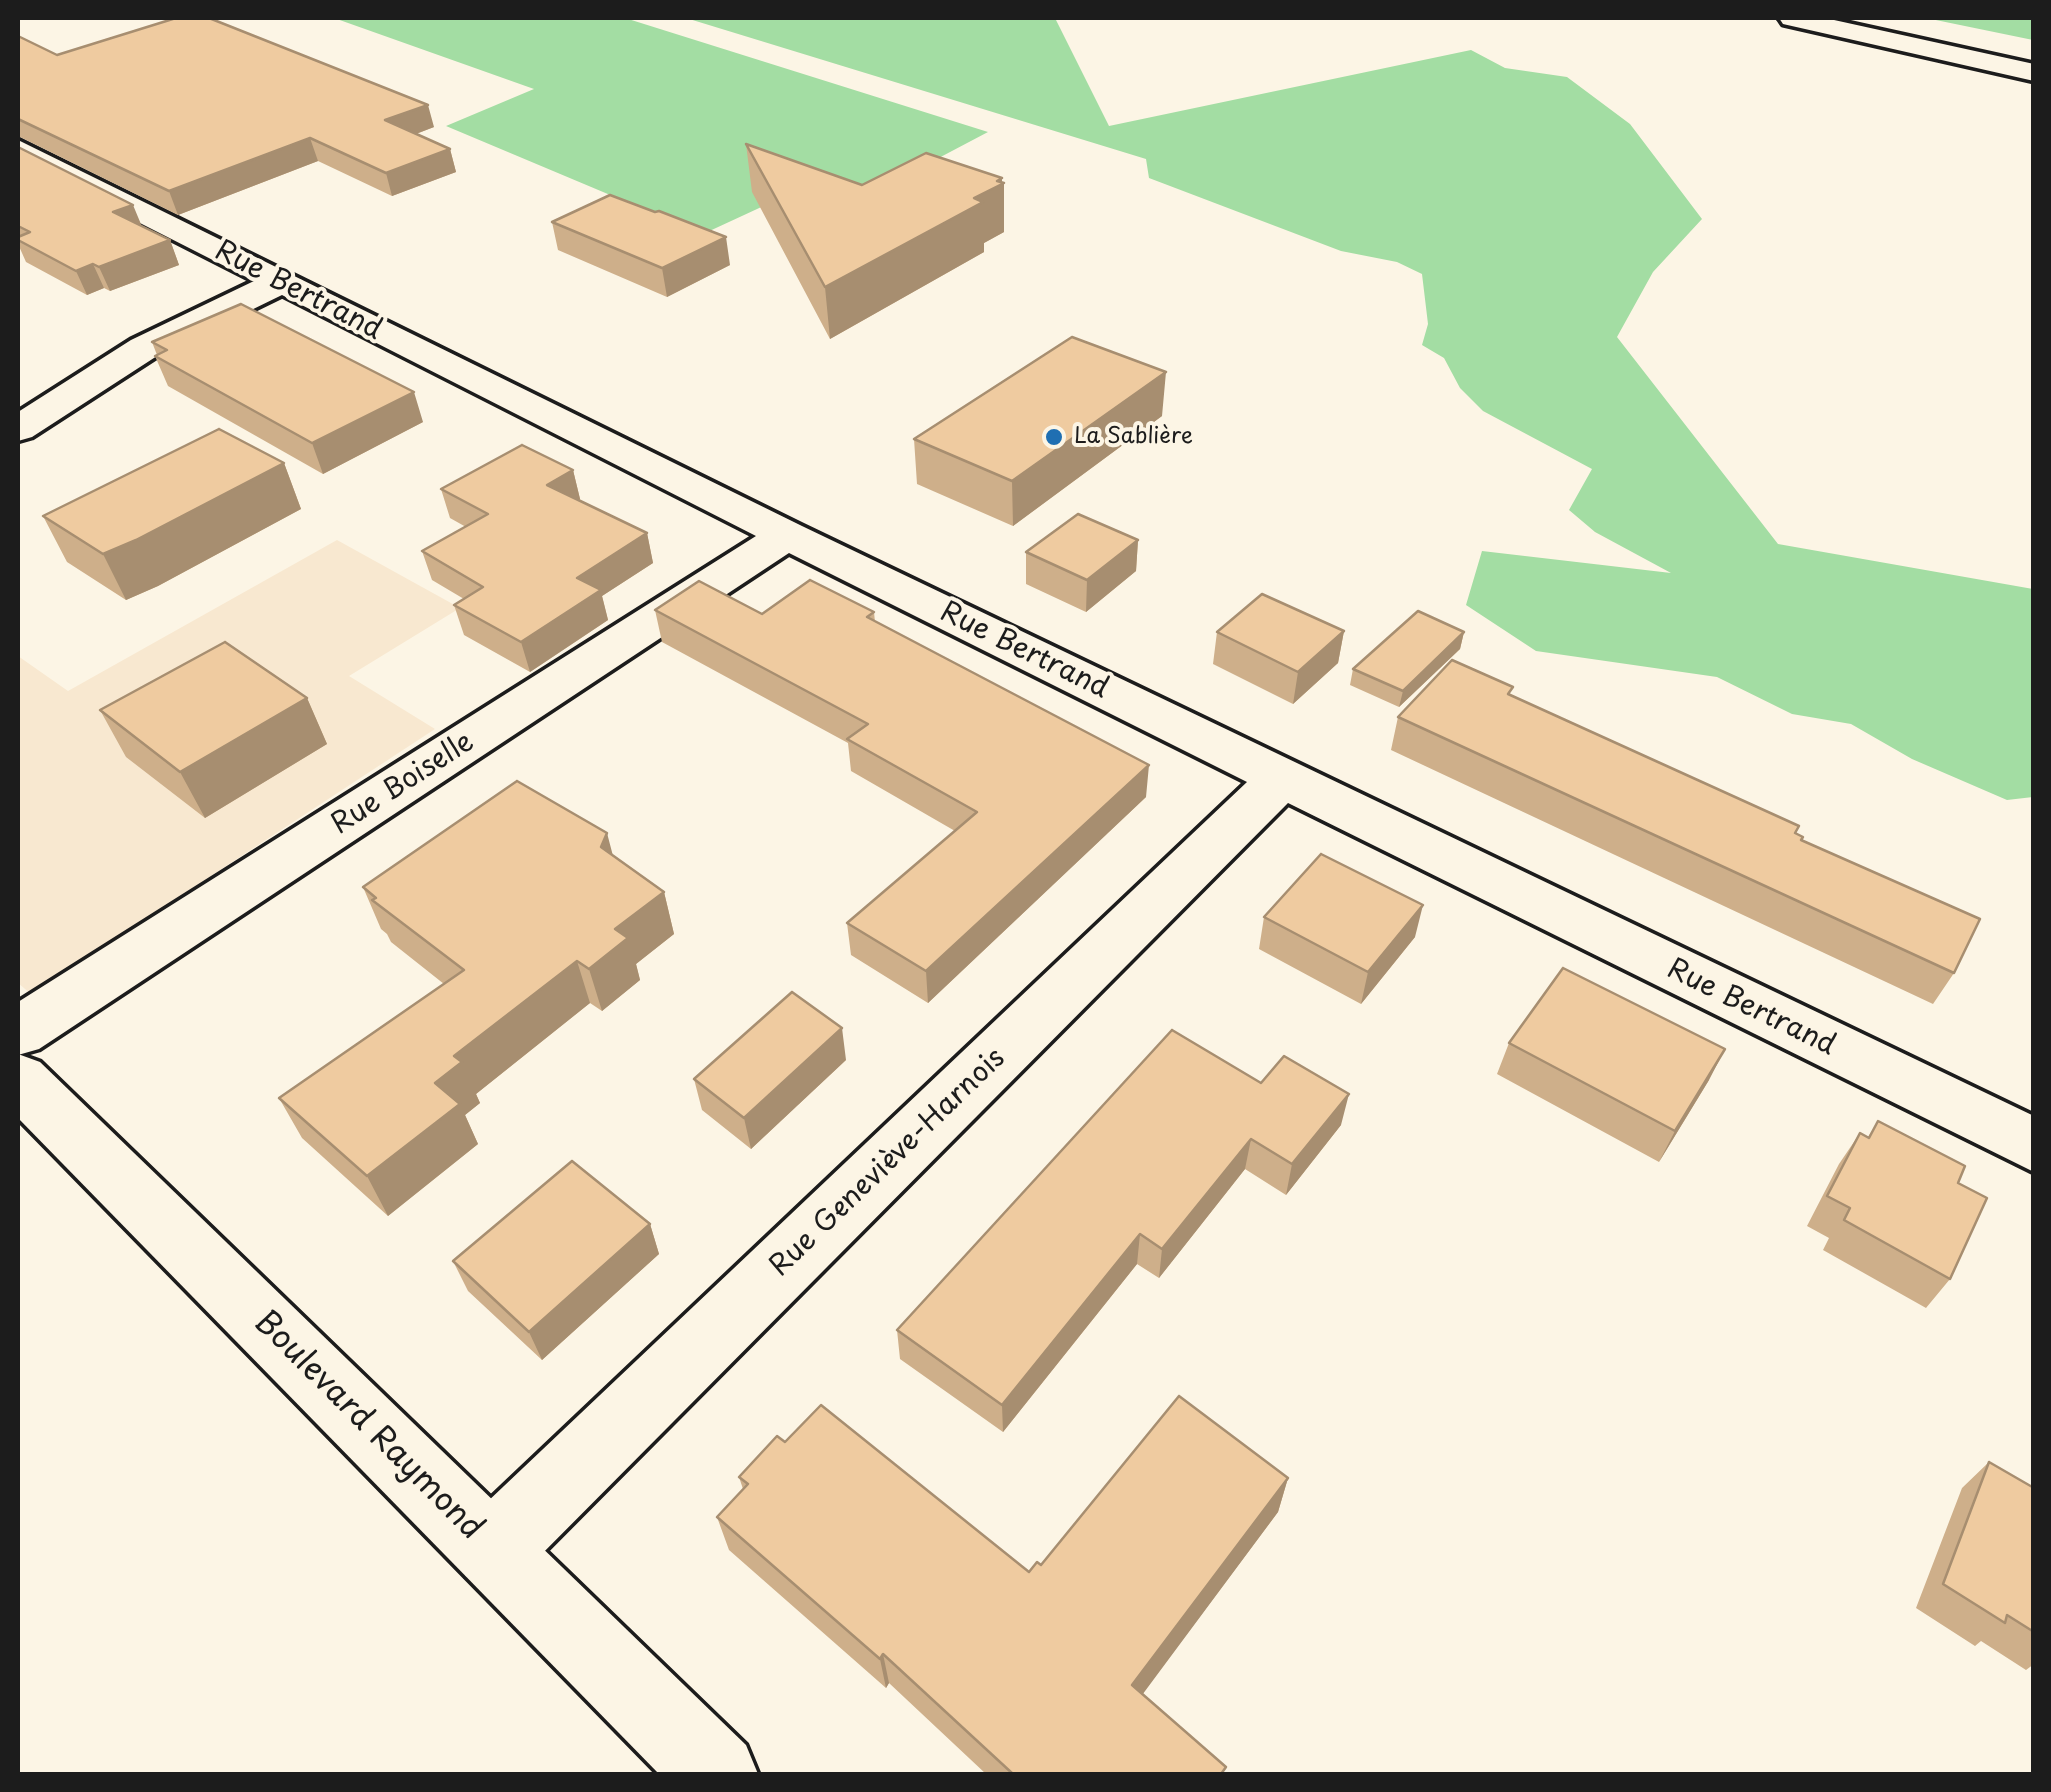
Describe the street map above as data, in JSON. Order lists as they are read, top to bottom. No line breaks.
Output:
{"streets":{"street":["Rue Bertrand","Rue Boiselle","Rue Geneviève-Harnois","Boulevard Raymond"]},"crossings":[["Rue Bertrand","Rue Boiselle"],["Rue Bertrand","Rue Geneviève-Harnois"],["Rue Geneviève-Harnois","Boulevard Raymond"]],"places":["La Sablière"]}
